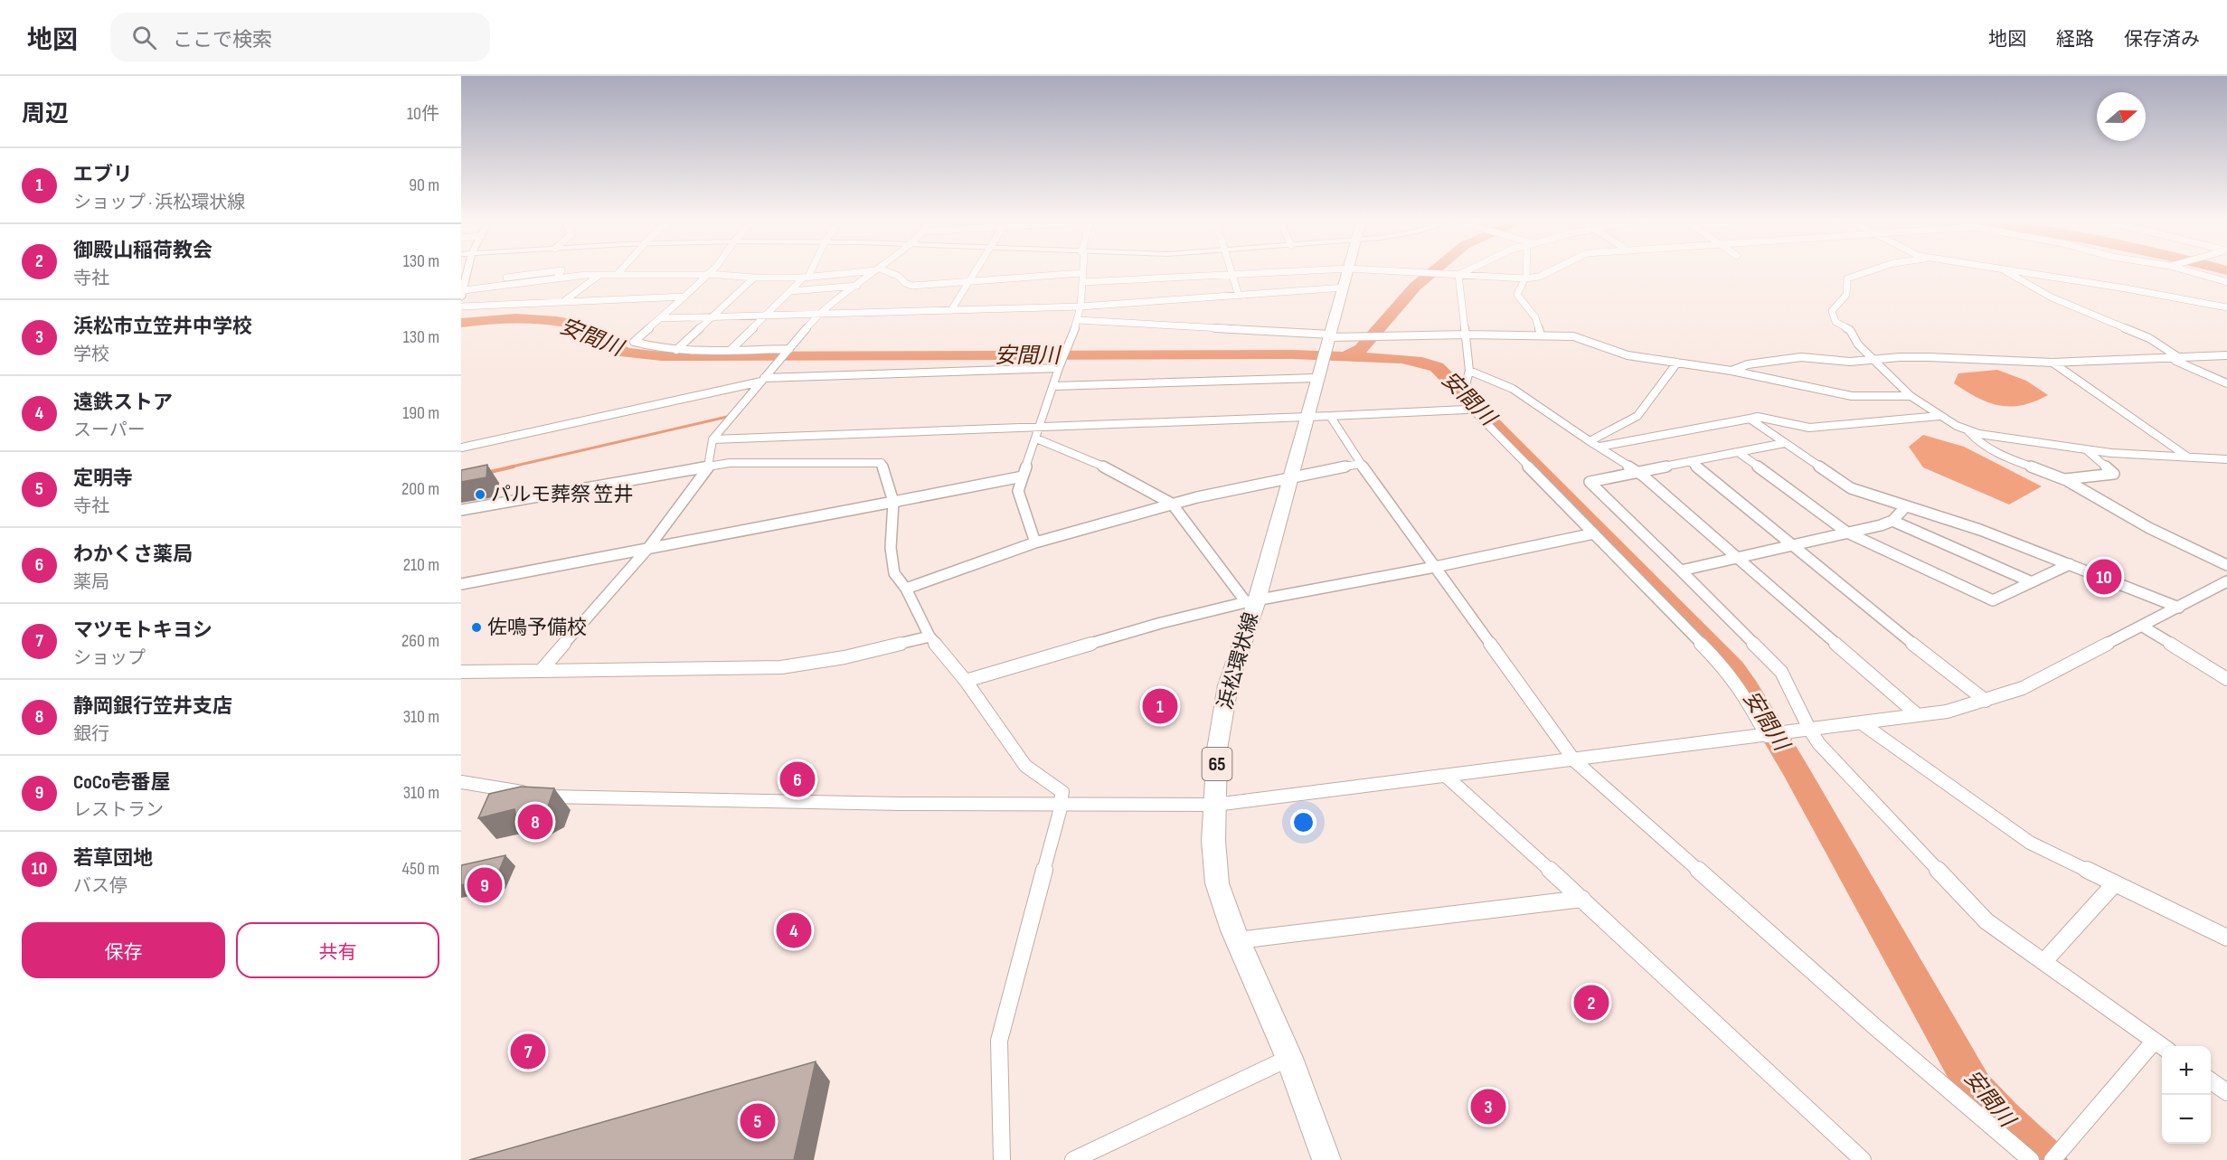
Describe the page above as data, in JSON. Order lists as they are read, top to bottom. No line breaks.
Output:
{"streets":{"main road":["浜松環状線","65"]},"water":["安間川"],"places":["パルモ葬祭 笠井","佐鳴予備校"],"north":"right","page":{"header":"地図","search":"ここで検索","nav":["地図","経路","保存済み"],"heading":["周辺","10件"],"list":[{"mark":"1","name":"エブリ","note":"ショップ · 浜松環状線","value":"90 m"},{"mark":"2","name":"御殿山稲荷教会","note":"寺社","value":"130 m"},{"mark":"3","name":"浜松市立笠井中学校","note":"学校","value":"130 m"},{"mark":"4","name":"遠鉄ストア","note":"スーパー","value":"190 m"},{"mark":"5","name":"定明寺","note":"寺社","value":"200 m"},{"mark":"6","name":"わかくさ薬局","note":"薬局","value":"210 m"},{"mark":"7","name":"マツモトキヨシ","note":"ショップ","value":"260 m"},{"mark":"8","name":"静岡銀行笠井支店","note":"銀行","value":"310 m"},{"mark":"9","name":"CoCo壱番屋","note":"レストラン","value":"310 m"},{"mark":"10","name":"若草団地","note":"バス停","value":"450 m"}],"pins":["10","1","6","8","9","4","2","7","3","5"],"buttons":["保存","共有"],"map_buttons":["+","−"]}}
